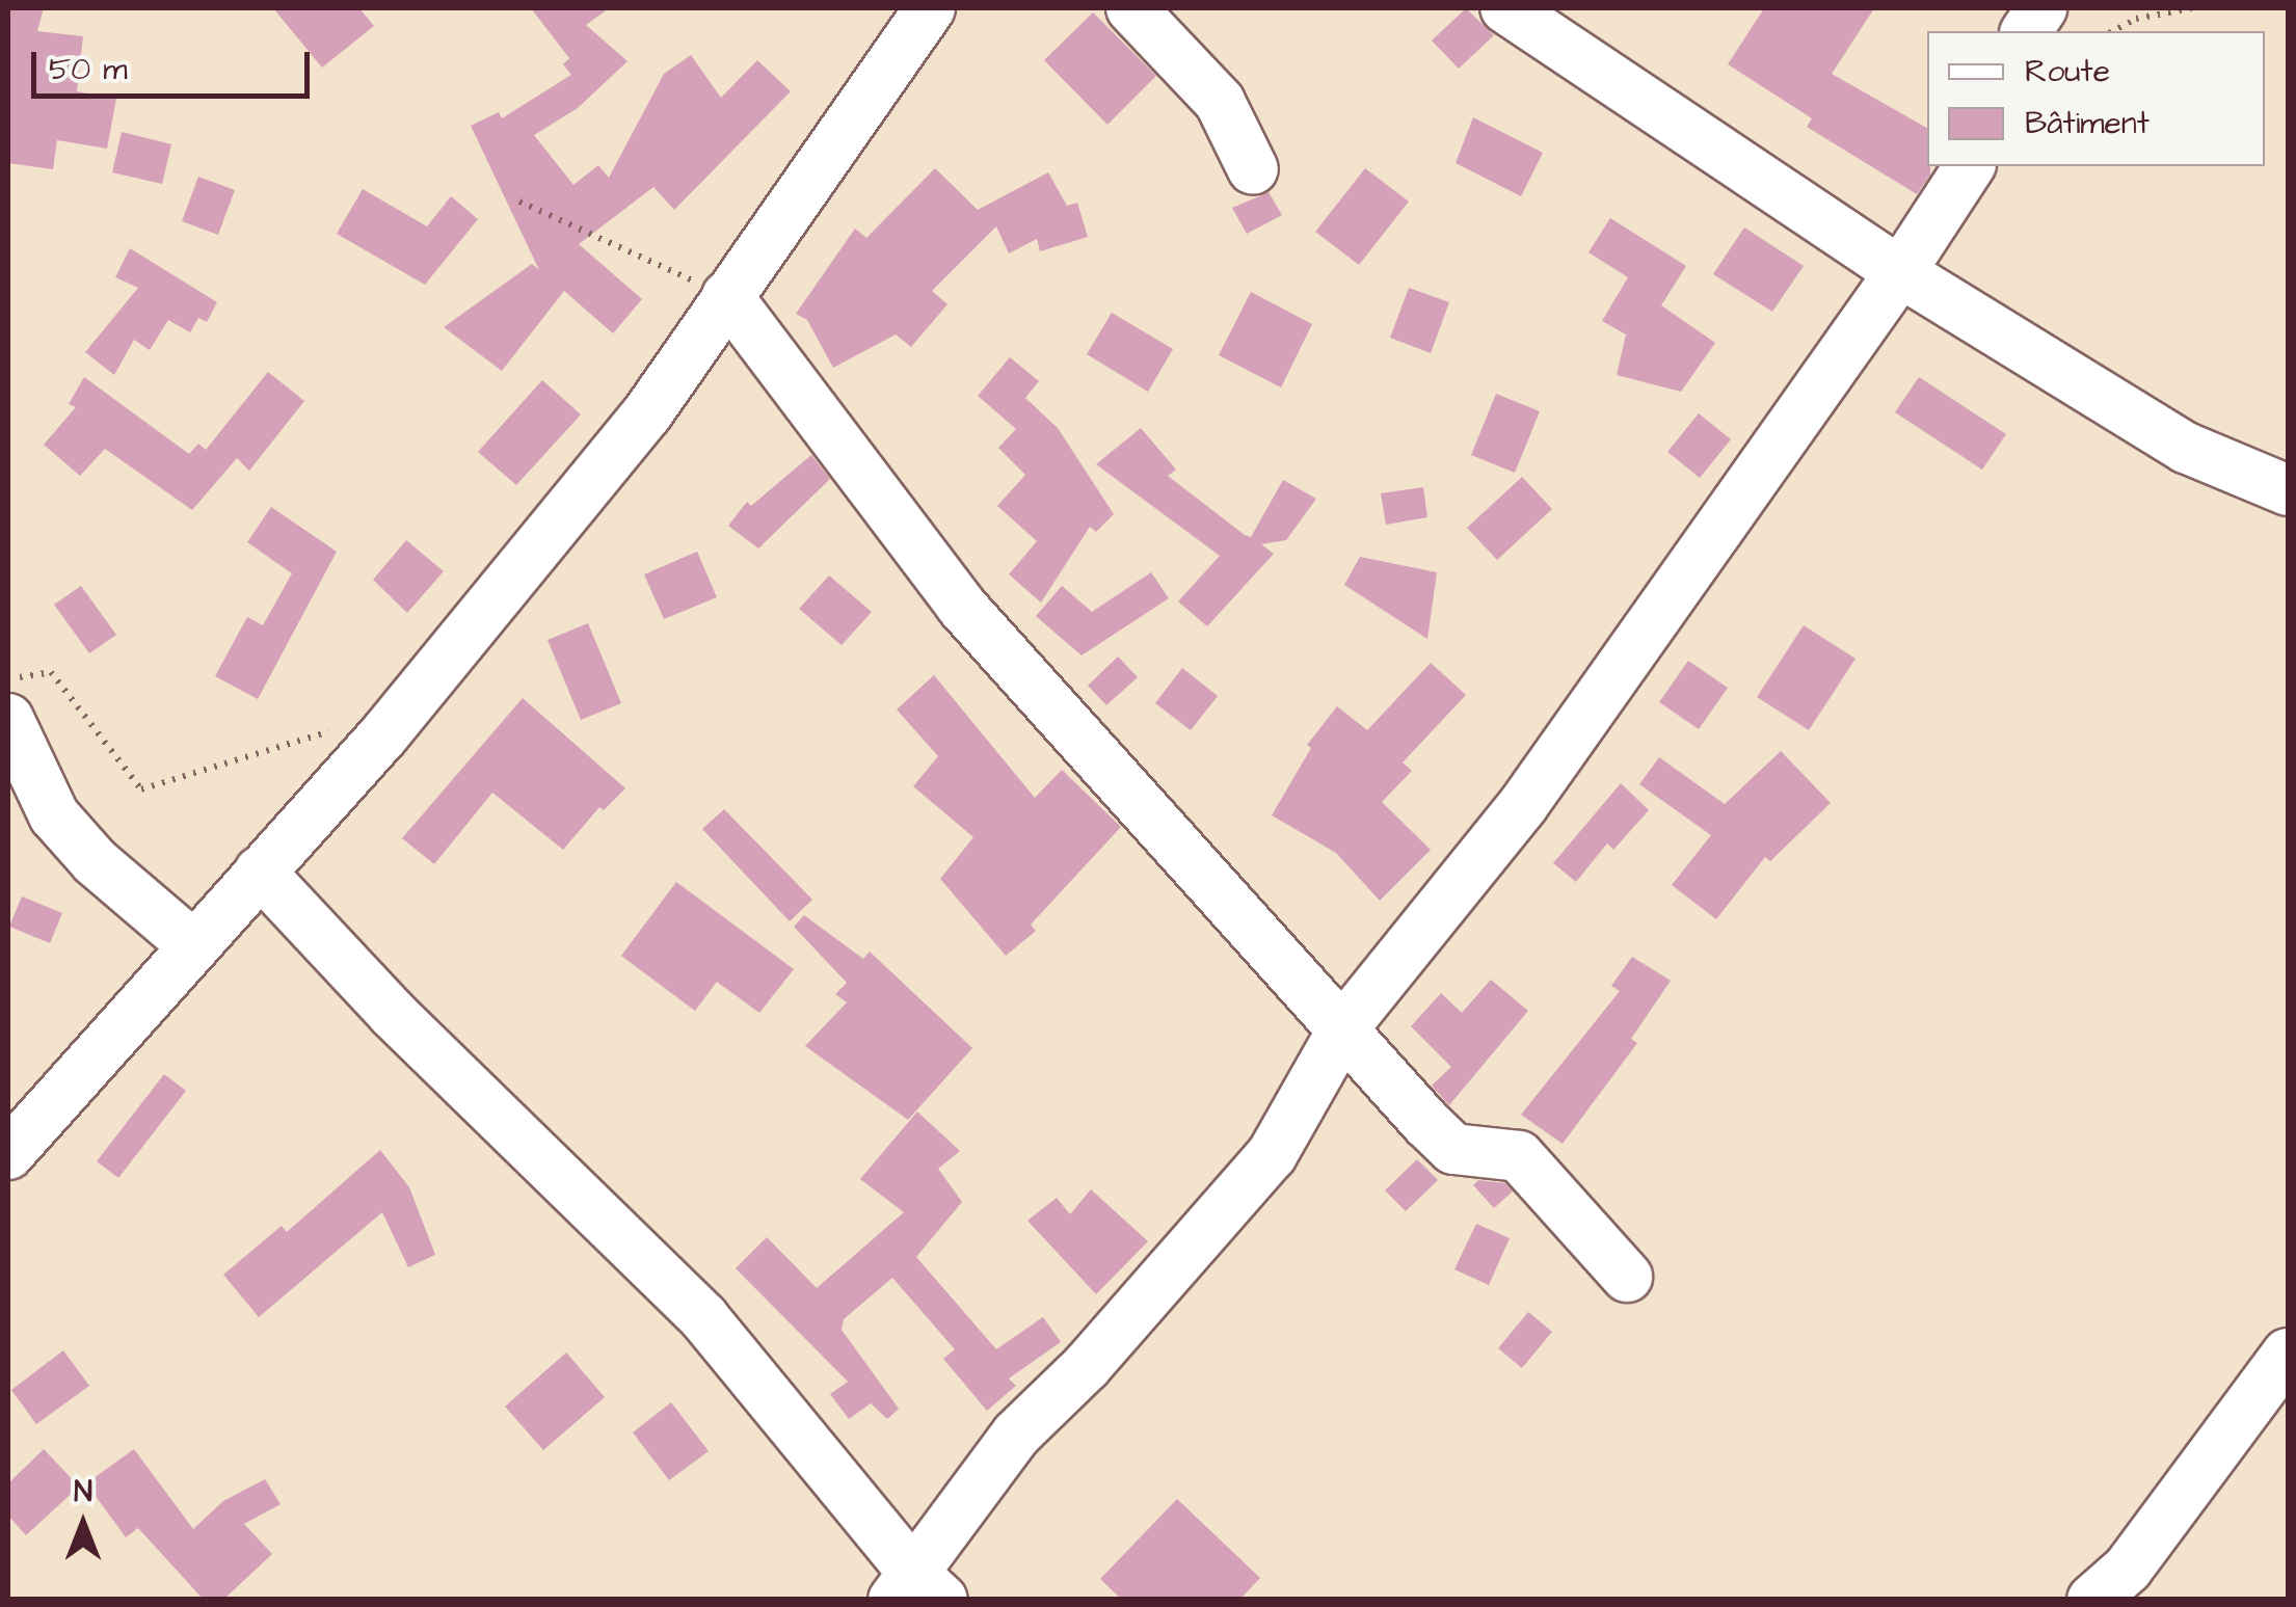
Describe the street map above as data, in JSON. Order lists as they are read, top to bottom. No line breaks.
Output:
{"legend":["Route","Bâtiment"],"scale_bar":"50 m","north":"top"}
